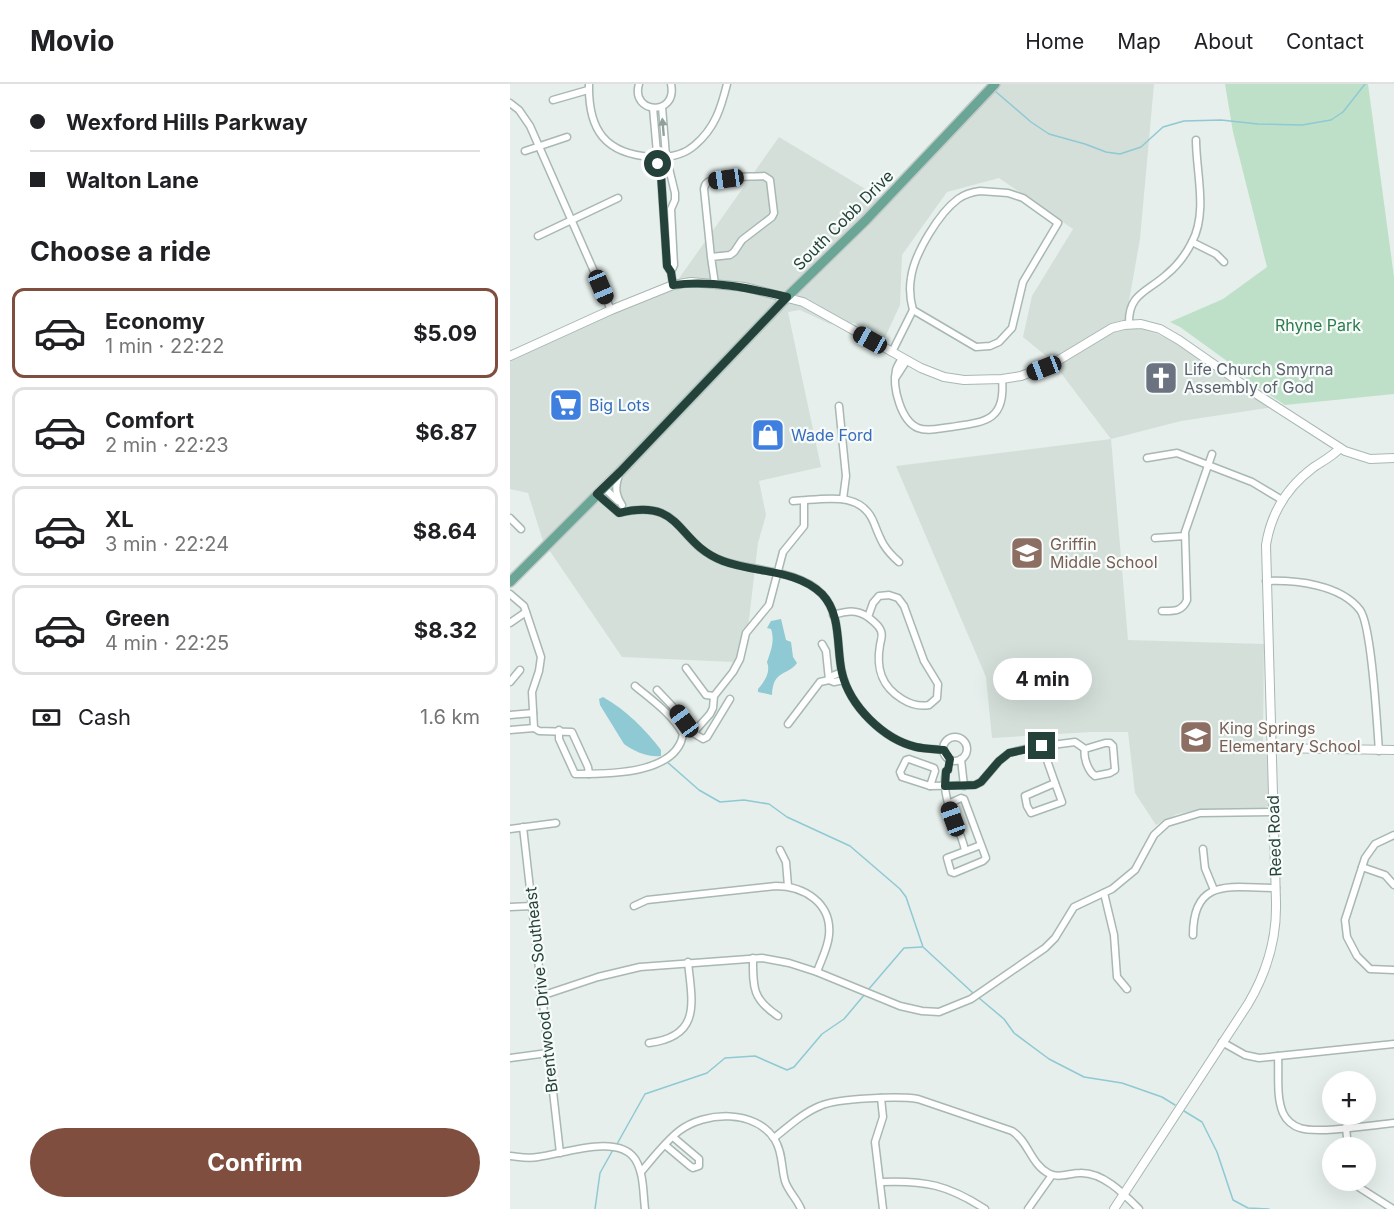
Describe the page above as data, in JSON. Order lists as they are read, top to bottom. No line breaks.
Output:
{"streets":{"main road":["South Cobb Drive"],"street":["Reed Road","Brentwood Drive Southeast"]},"parks":["Rhyne Park"],"places":{"church":["Life Church Smyrna Assembly of God"],"supermarket":["Big Lots"],"shop":["Wade Ford"],"school or university":["Griffin Middle School","King Springs Elementary School"]},"page":{"header":"Movio","nav":["Home","Map","About","Contact"],"banner":["Wexford Hills Parkway","Walton Lane"],"heading":"Choose a ride","list":[{"name":"Economy","note":"1 min · 22:22","value":"$5.09"},{"name":"Comfort","note":"2 min · 22:23","value":"$6.87"},{"name":"XL","note":"3 min · 22:24","value":"$8.64"},{"name":"Green","note":"4 min · 22:25","value":"$8.32"}],"bubble":"4 min","pay":["Cash","1.6 km"],"map_buttons":["+","−"],"buttons":"Confirm"}}
